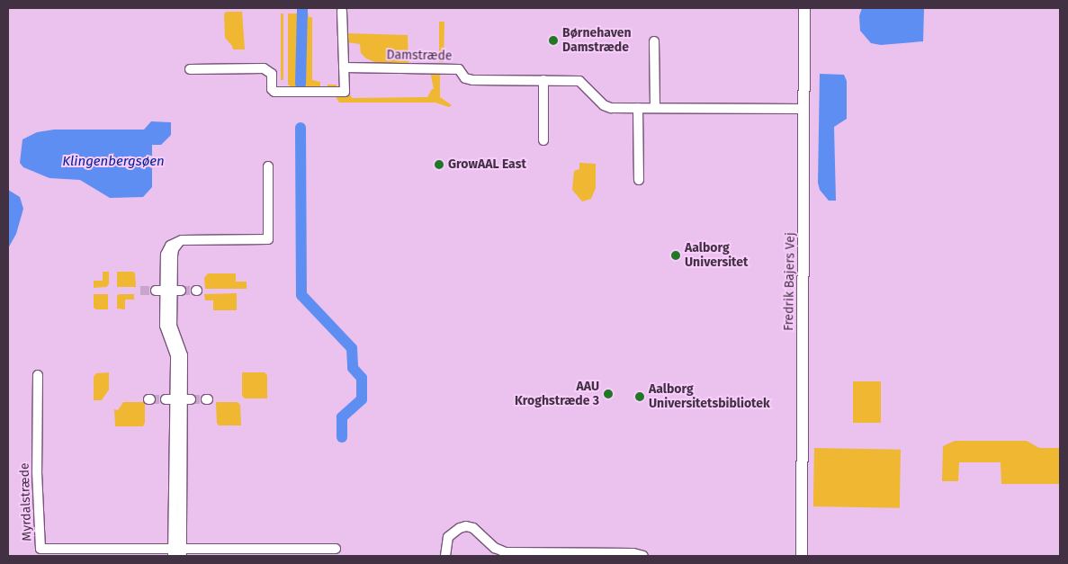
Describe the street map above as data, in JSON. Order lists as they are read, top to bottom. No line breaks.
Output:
{"streets":{"street":["Damstræde","Fredrik Bajers Vej","Myrdalstræde"]},"crossings":[["Damstræde","Fredrik Bajers Vej"]],"water":["Klingenbergsøen"],"places":["Børnehaven Damstræde","GrowAAL East","Aalborg Universitet","AAU Kroghstræde 3","Aalborg Universitetsbibliotek"]}
